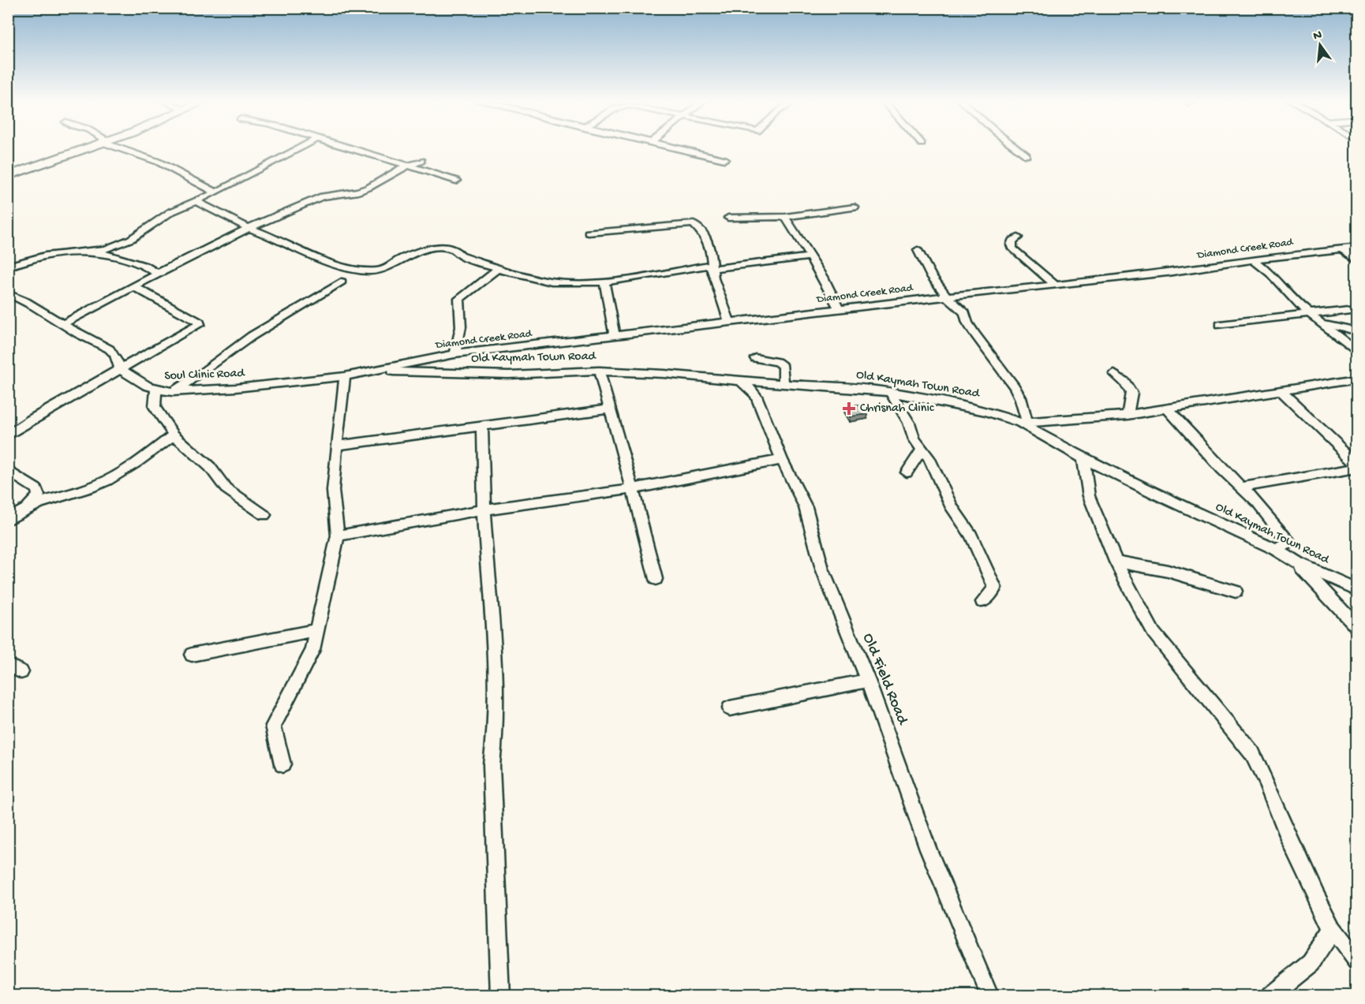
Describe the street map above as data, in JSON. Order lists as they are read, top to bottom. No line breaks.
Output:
{"streets":{"street":["Diamond Creek Road","Old Kaymah Town Road","Soul Clinic Road","Old Field Road"]},"crossings":[["Diamond Creek Road","Old Kaymah Town Road"],["Diamond Creek Road","Soul Clinic Road"],["Old Kaymah Town Road","Soul Clinic Road"],["Old Kaymah Town Road","Old Field Road"]],"places":{"health":["Chrisnah Clinic"]},"north":"top"}
